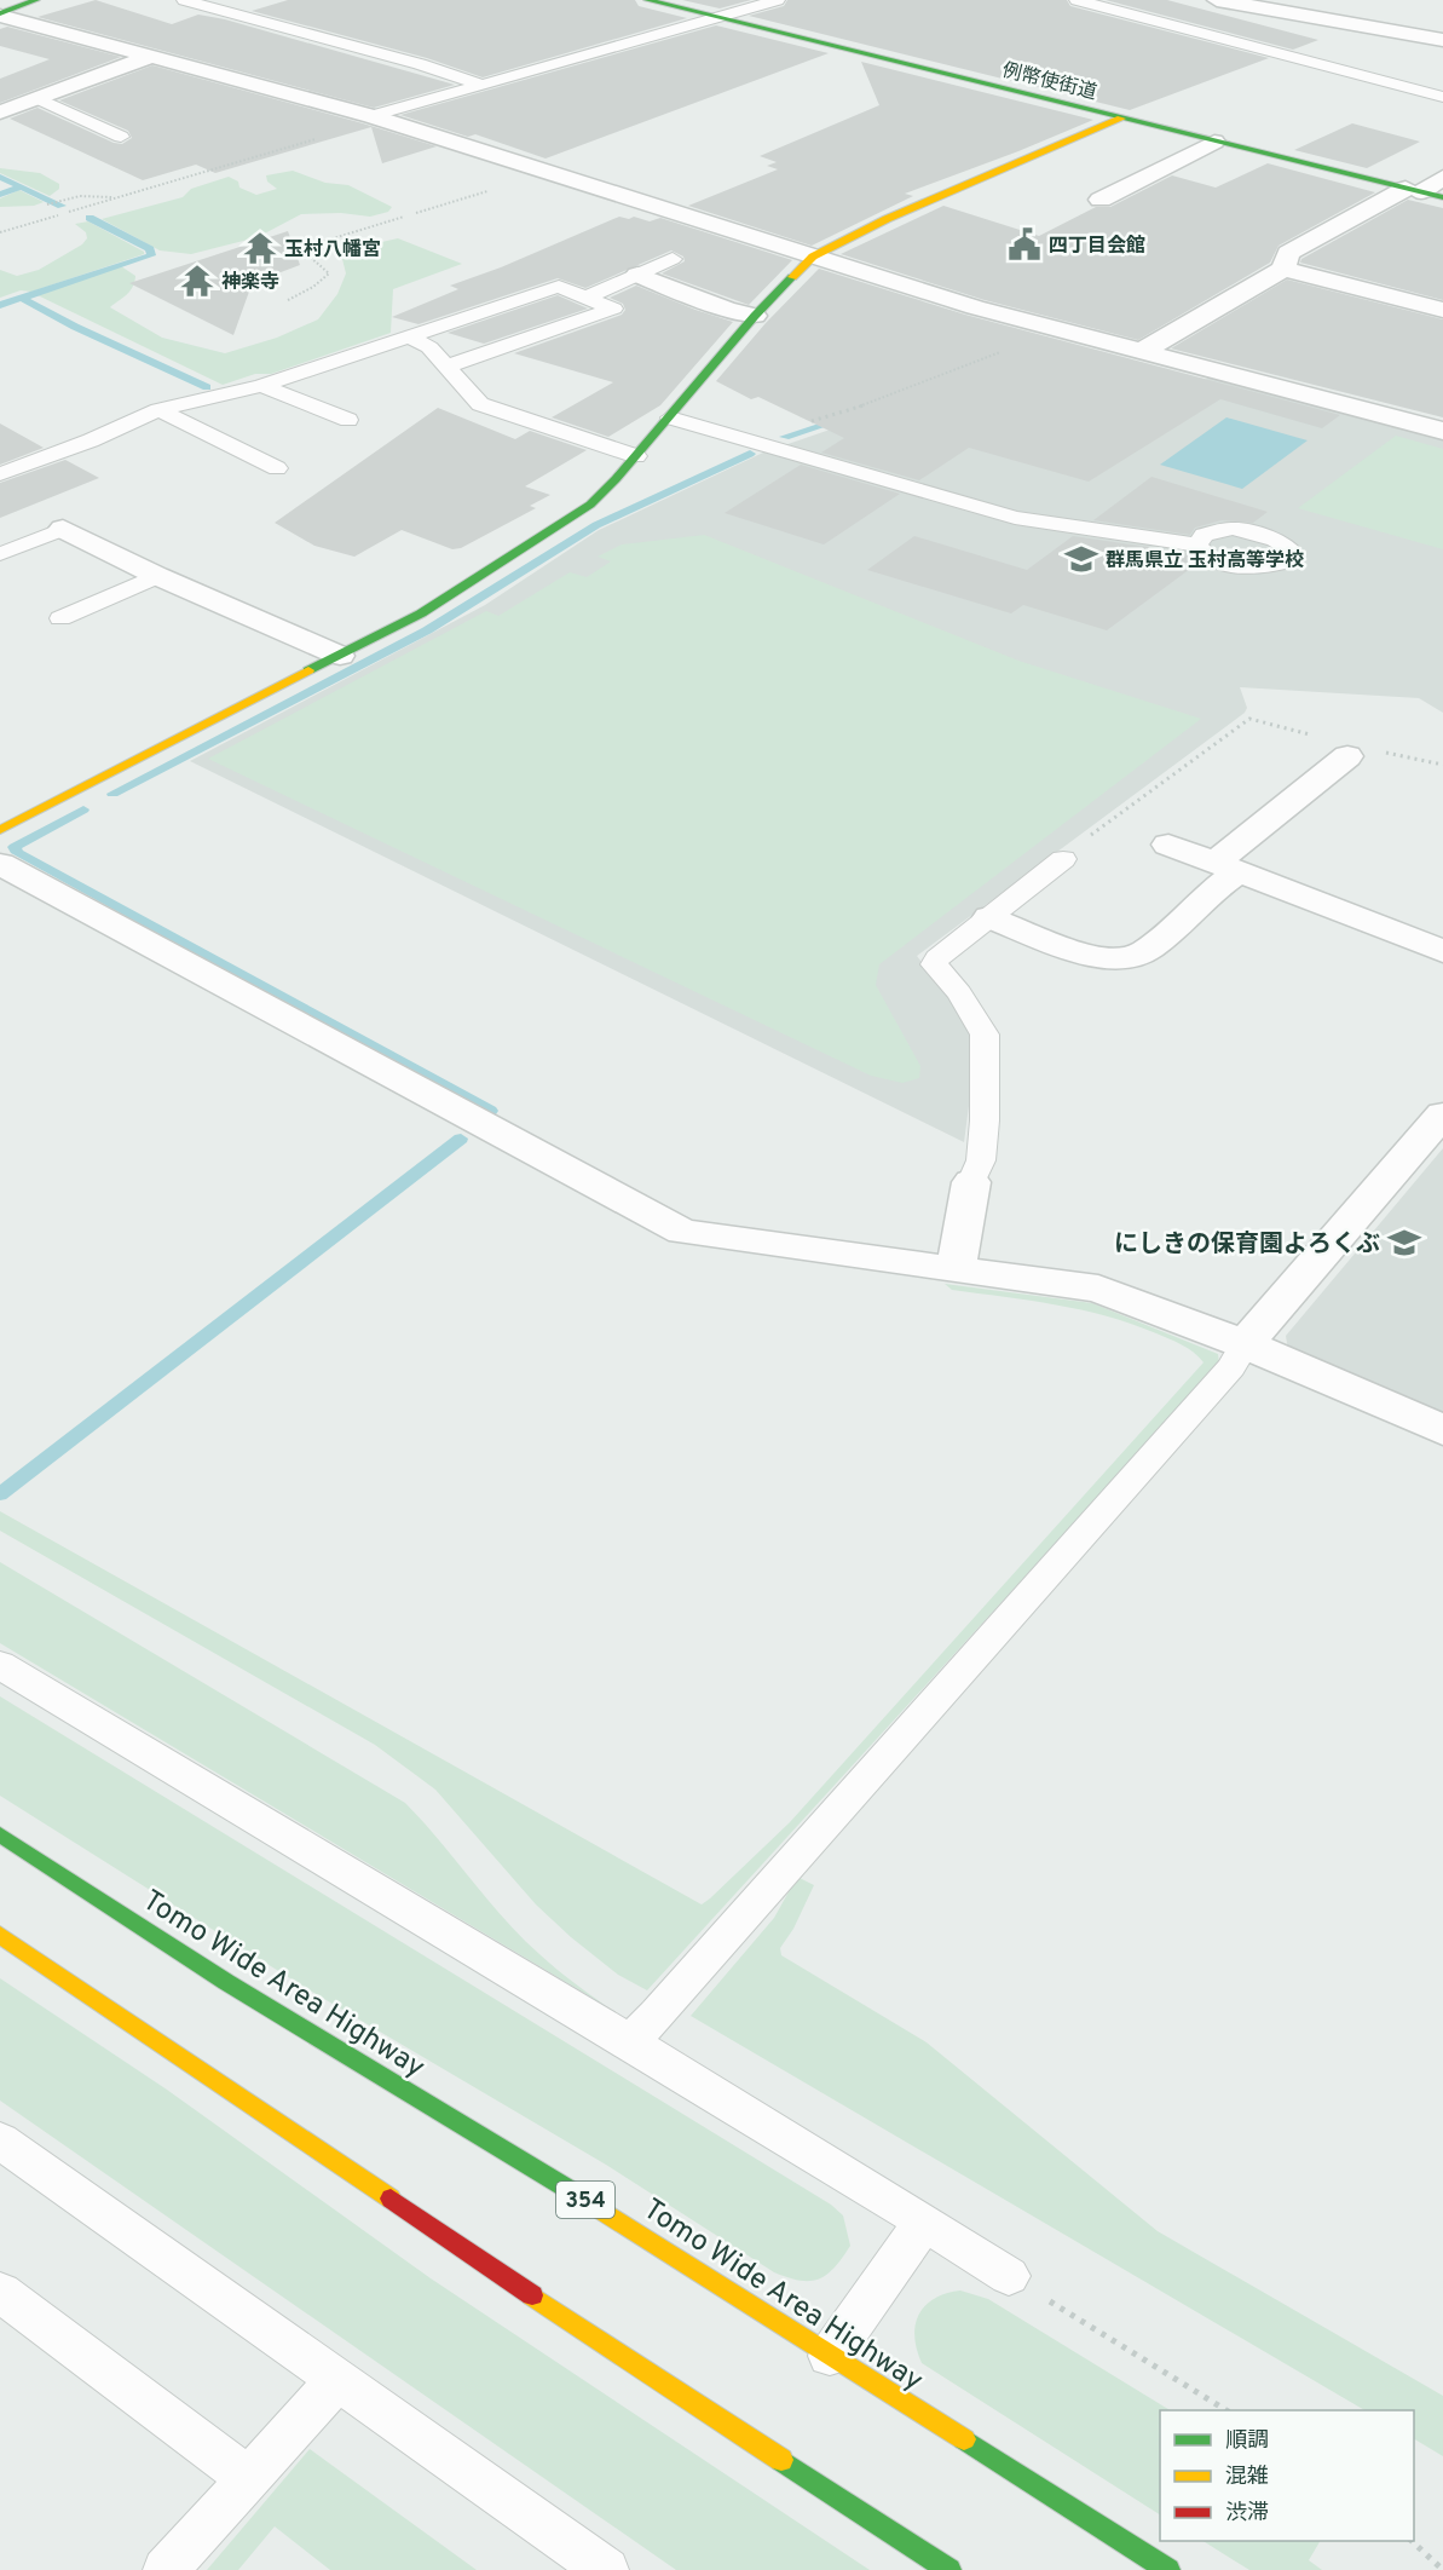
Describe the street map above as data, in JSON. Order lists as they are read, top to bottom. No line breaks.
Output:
{"streets":{"main road":["例幣使街道","Tomo Wide Area Highway","354"]},"places":{"public building":["四丁目会館"],"temple":["玉村八幡宮","神楽寺"],"school or university":["群馬県立 玉村高等学校","にしきの保育園よろくぶ"]},"legend":["順調","混雑","渋滞"]}
